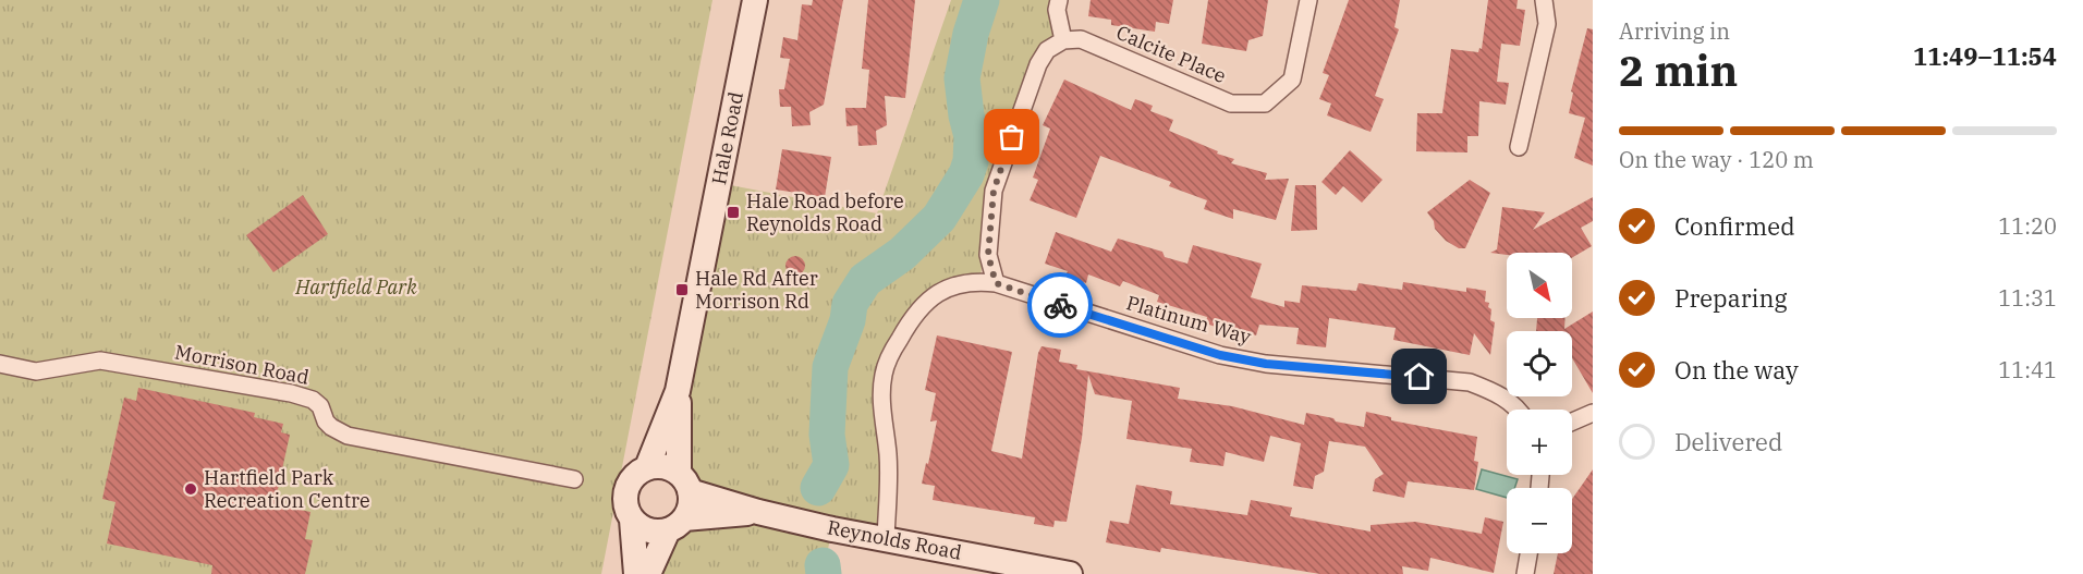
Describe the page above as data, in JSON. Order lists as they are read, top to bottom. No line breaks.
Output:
{"streets":{"main road":["Hale Road","Reynolds Road"],"street":["Calcite Place","Platinum Way","Morrison Road"]},"crossings":[["Hale Road","Reynolds Road"],["Platinum Way","Reynolds Road"]],"parks":["Hartfield Park"],"places":{"transit":["Hale Road before Reynolds Road","Hale Rd After Morrison Rd"],"other":["Hartfield Park Recreation Centre"]},"north":"bottom right","page":{"heading":["2 min","Arriving in","11:49–11:54"],"bar":"On the way · 120 m","list":[["Confirmed","11:20"],["Preparing","11:31"],["On the way","11:41"],"Delivered"],"map_buttons":["+","−"]}}
